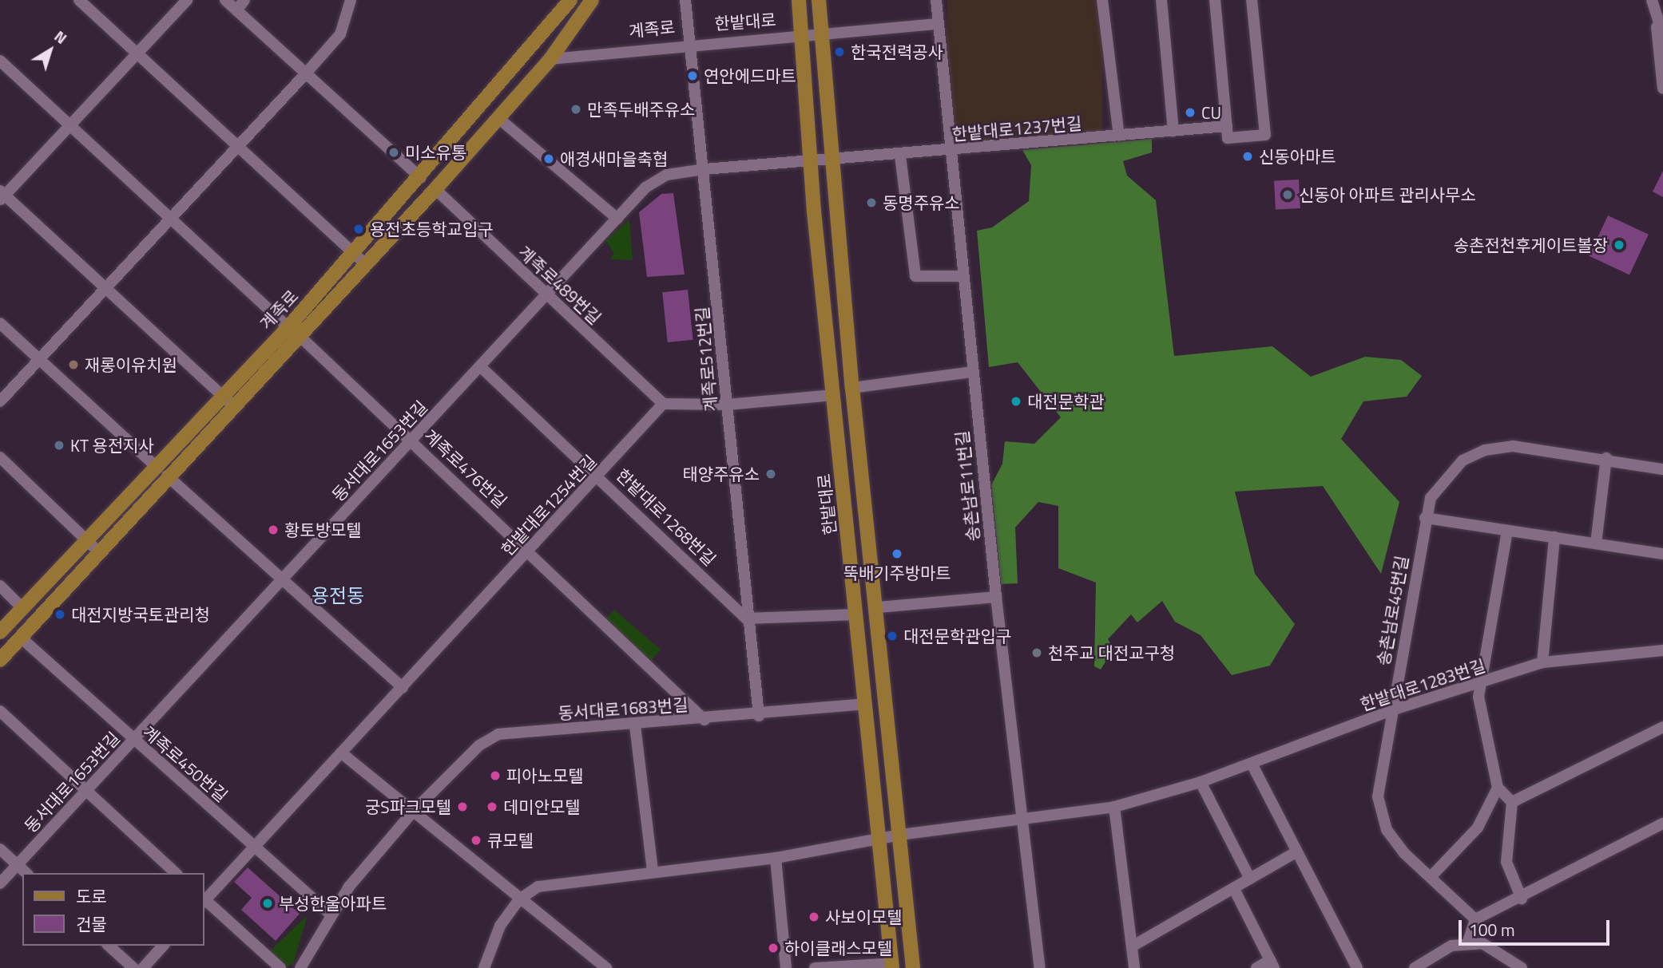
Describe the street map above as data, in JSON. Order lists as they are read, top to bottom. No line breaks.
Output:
{"streets":{"main road":["한밭대로","계족로"],"street":["한밭대로1237번길","계족로489번길","계족로512번길","동서대로1653번길","계족로476번길","송촌남로11번길","한밭대로1254번길","한밭대로1268번길","송촌남로45번길","한밭대로1283번길","동서대로1683번길","계족로450번길"]},"crossings":[["한밭대로","계족로"],["한밭대로","한밭대로1237번길"],["한밭대로","계족로512번길"],["한밭대로","동서대로1653번길"],["한밭대로","송촌남로11번길"],["한밭대로","한밭대로1283번길"],["한밭대로","동서대로1683번길"],["계족로","계족로489번길"],["계족로","계족로512번길"],["계족로","계족로476번길"],["계족로","계족로450번길"],["한밭대로1237번길","동서대로1653번길"],["한밭대로1237번길","송촌남로11번길"],["계족로489번길","동서대로1653번길"],["계족로489번길","한밭대로1254번길"],["계족로512번길","동서대로1653번길"],["계족로512번길","한밭대로1268번길"],["계족로512번길","동서대로1683번길"],["동서대로1653번길","계족로476번길"],["동서대로1653번길","한밭대로1268번길"],["동서대로1653번길","계족로450번길"],["계족로476번길","한밭대로1254번길"],["계족로476번길","동서대로1683번길"],["송촌남로11번길","한밭대로1283번길"],["한밭대로1254번길","한밭대로1268번길"],["한밭대로1254번길","계족로450번길"],["송촌남로45번길","한밭대로1283번길"],["동서대로1683번길","계족로450번길"]],"districts":["용전동"],"places":["한국전력공사","연안에드마트","만족두배주유소","CU","미소유통","신동아마트","애경새마을축협","신동아 아파트 관리사무소","동명주유소","용전초등학교입구","송촌전천후게이트볼장","재롱이유치원","대전문학관","KT 용전지사","태양주유소","황토방모텔","뚝배기주방마트","대전지방국토관리청","대전문학관입구","천주교 대전교구청","피아노모텔","궁S파크모텔","데미안모텔","큐모텔","부성한울아파트","사보이모텔","하이클래스모텔"],"legend":["도로","건물"],"scale_bar":"100 m","north":"top right"}
